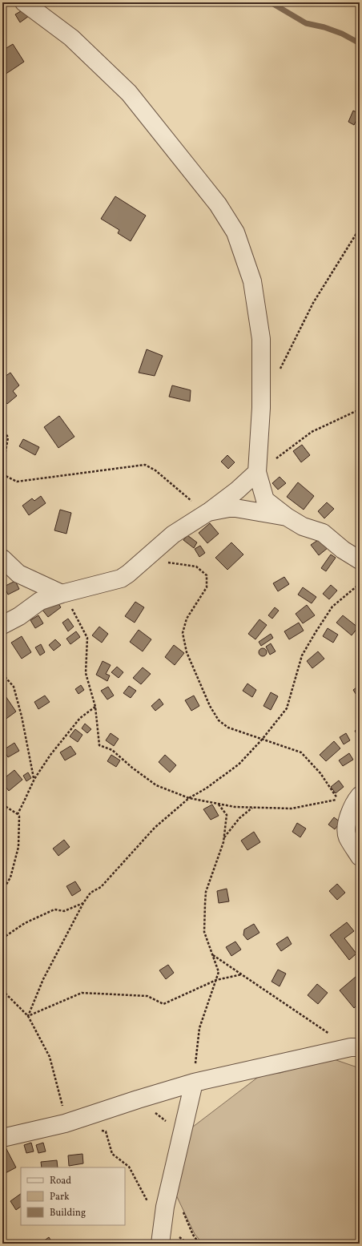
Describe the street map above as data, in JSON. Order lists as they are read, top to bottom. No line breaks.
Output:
{"legend":["Road","Park","Building"]}
